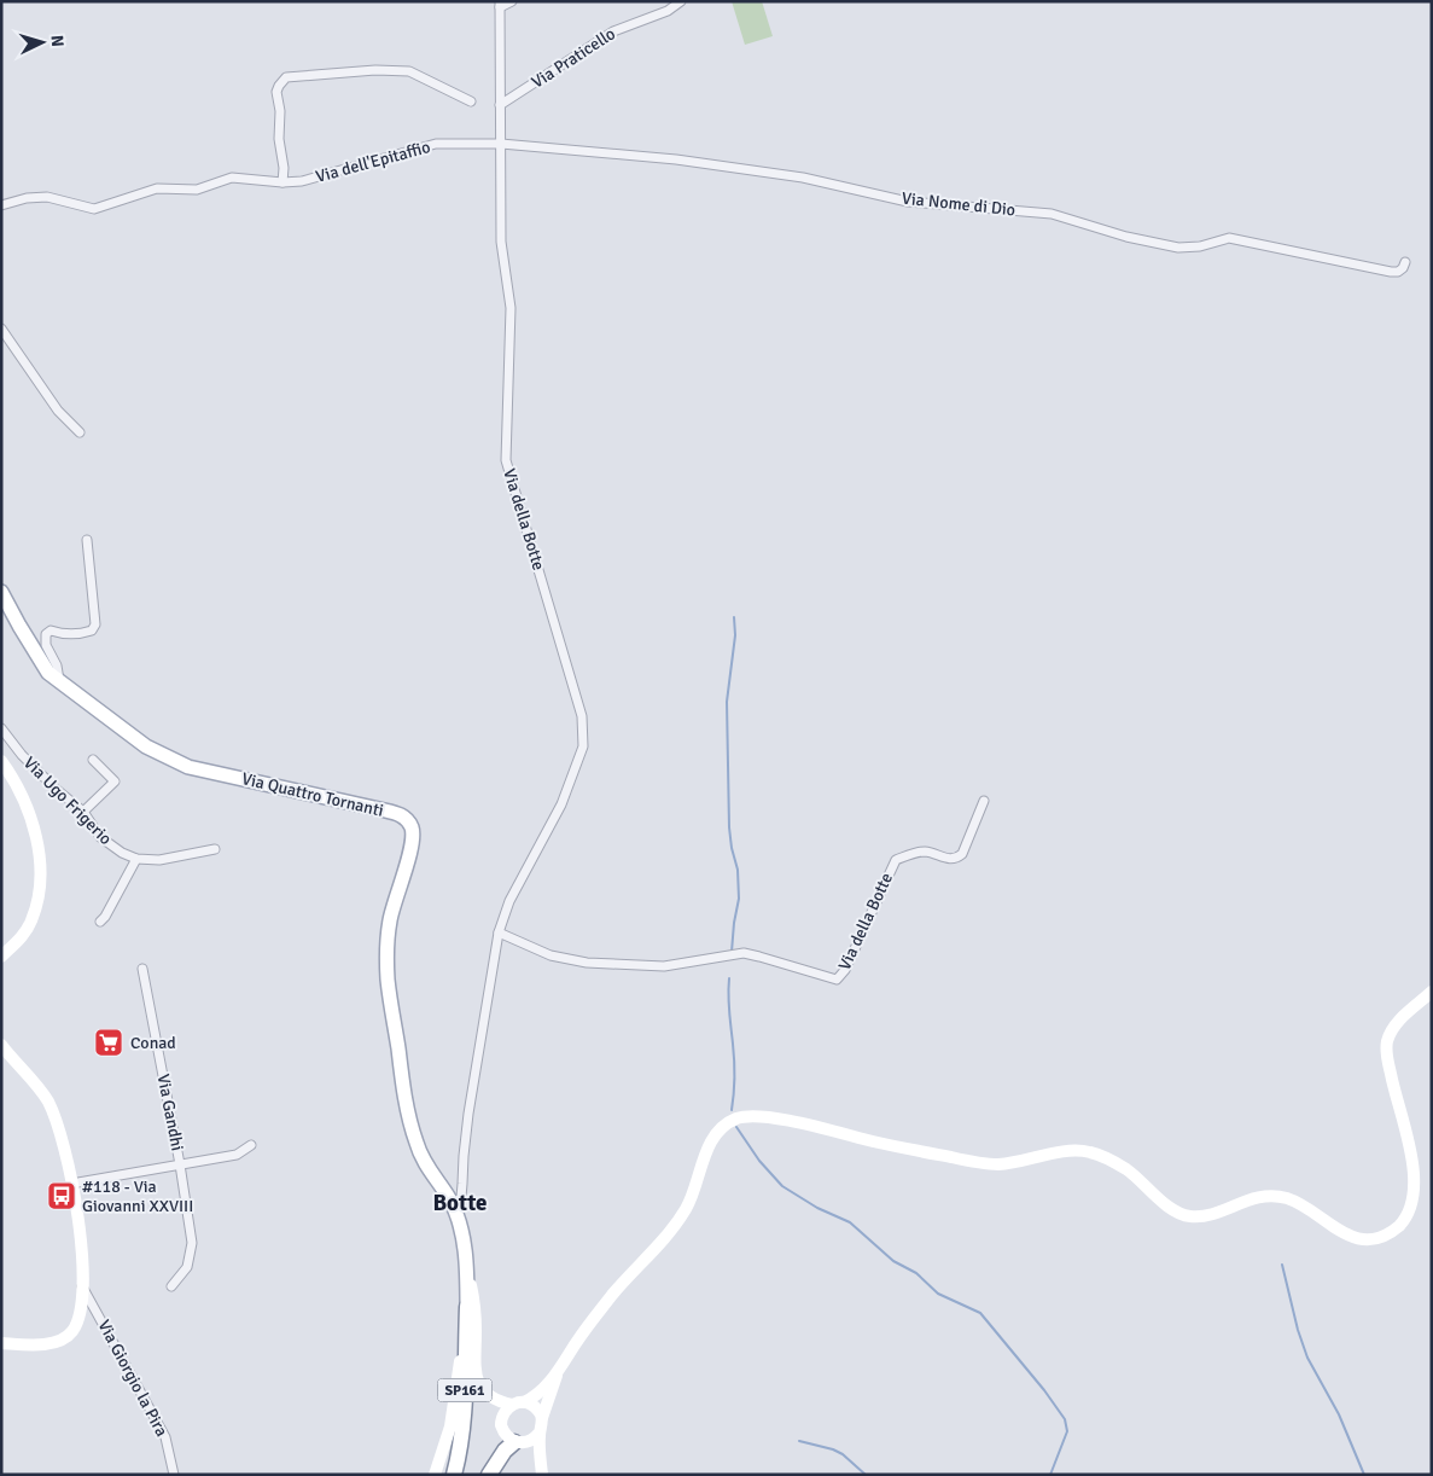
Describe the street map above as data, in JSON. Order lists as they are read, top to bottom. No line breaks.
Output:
{"streets":{"highway":["SP161"],"main road":["Via Quattro Tornanti"],"street":["Via Praticello","Via dell'Epitaffio","Via Nome di Dio","Via della Botte","Via Ugo Frigerio","Via Gandhi","Via Giorgio la Pira"]},"crossings":[["Via Praticello","Via della Botte"],["Via dell'Epitaffio","Via Nome di Dio"],["Via dell'Epitaffio","Via della Botte"],["Via Nome di Dio","Via della Botte"],["Via della Botte","Via Quattro Tornanti"],["Via Quattro Tornanti","SP161"]],"districts":["Botte"],"places":{"supermarket":["Conad"],"bus stop":["#118 - Via Giovanni XXVIII"]},"north":"right"}
